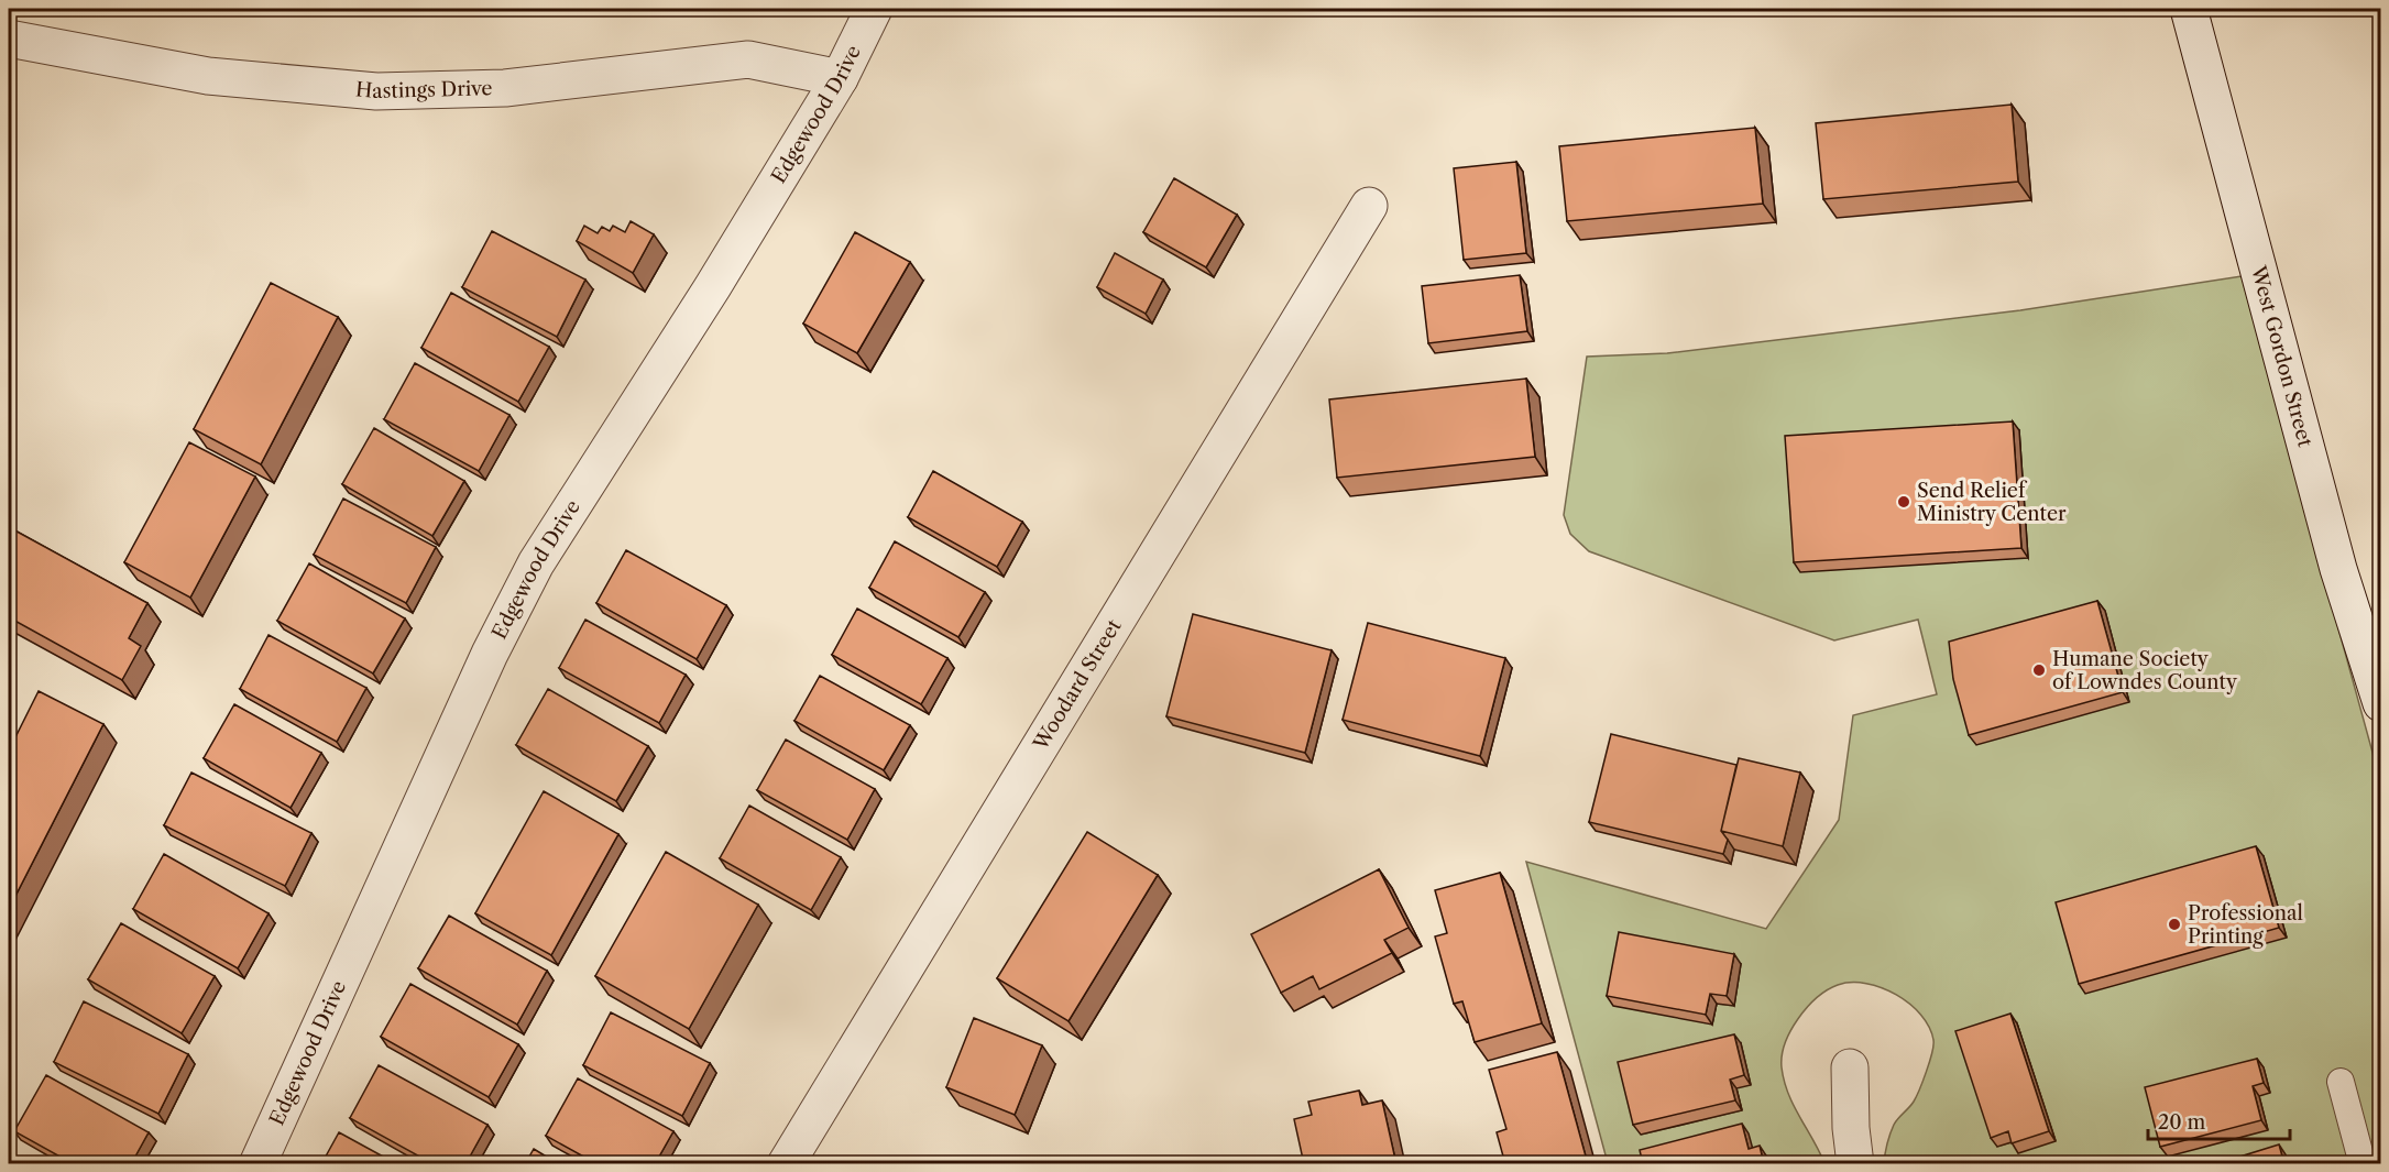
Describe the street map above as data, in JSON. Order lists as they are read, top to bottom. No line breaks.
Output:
{"streets":{"street":["Hastings Drive","Edgewood Drive","West Gordon Street","Woodard Street"]},"crossings":[["Hastings Drive","Edgewood Drive"]],"places":["Send Relief Ministry Center","Humane Society of Lowndes County","Professional Printing"],"scale_bar":"20 m"}
